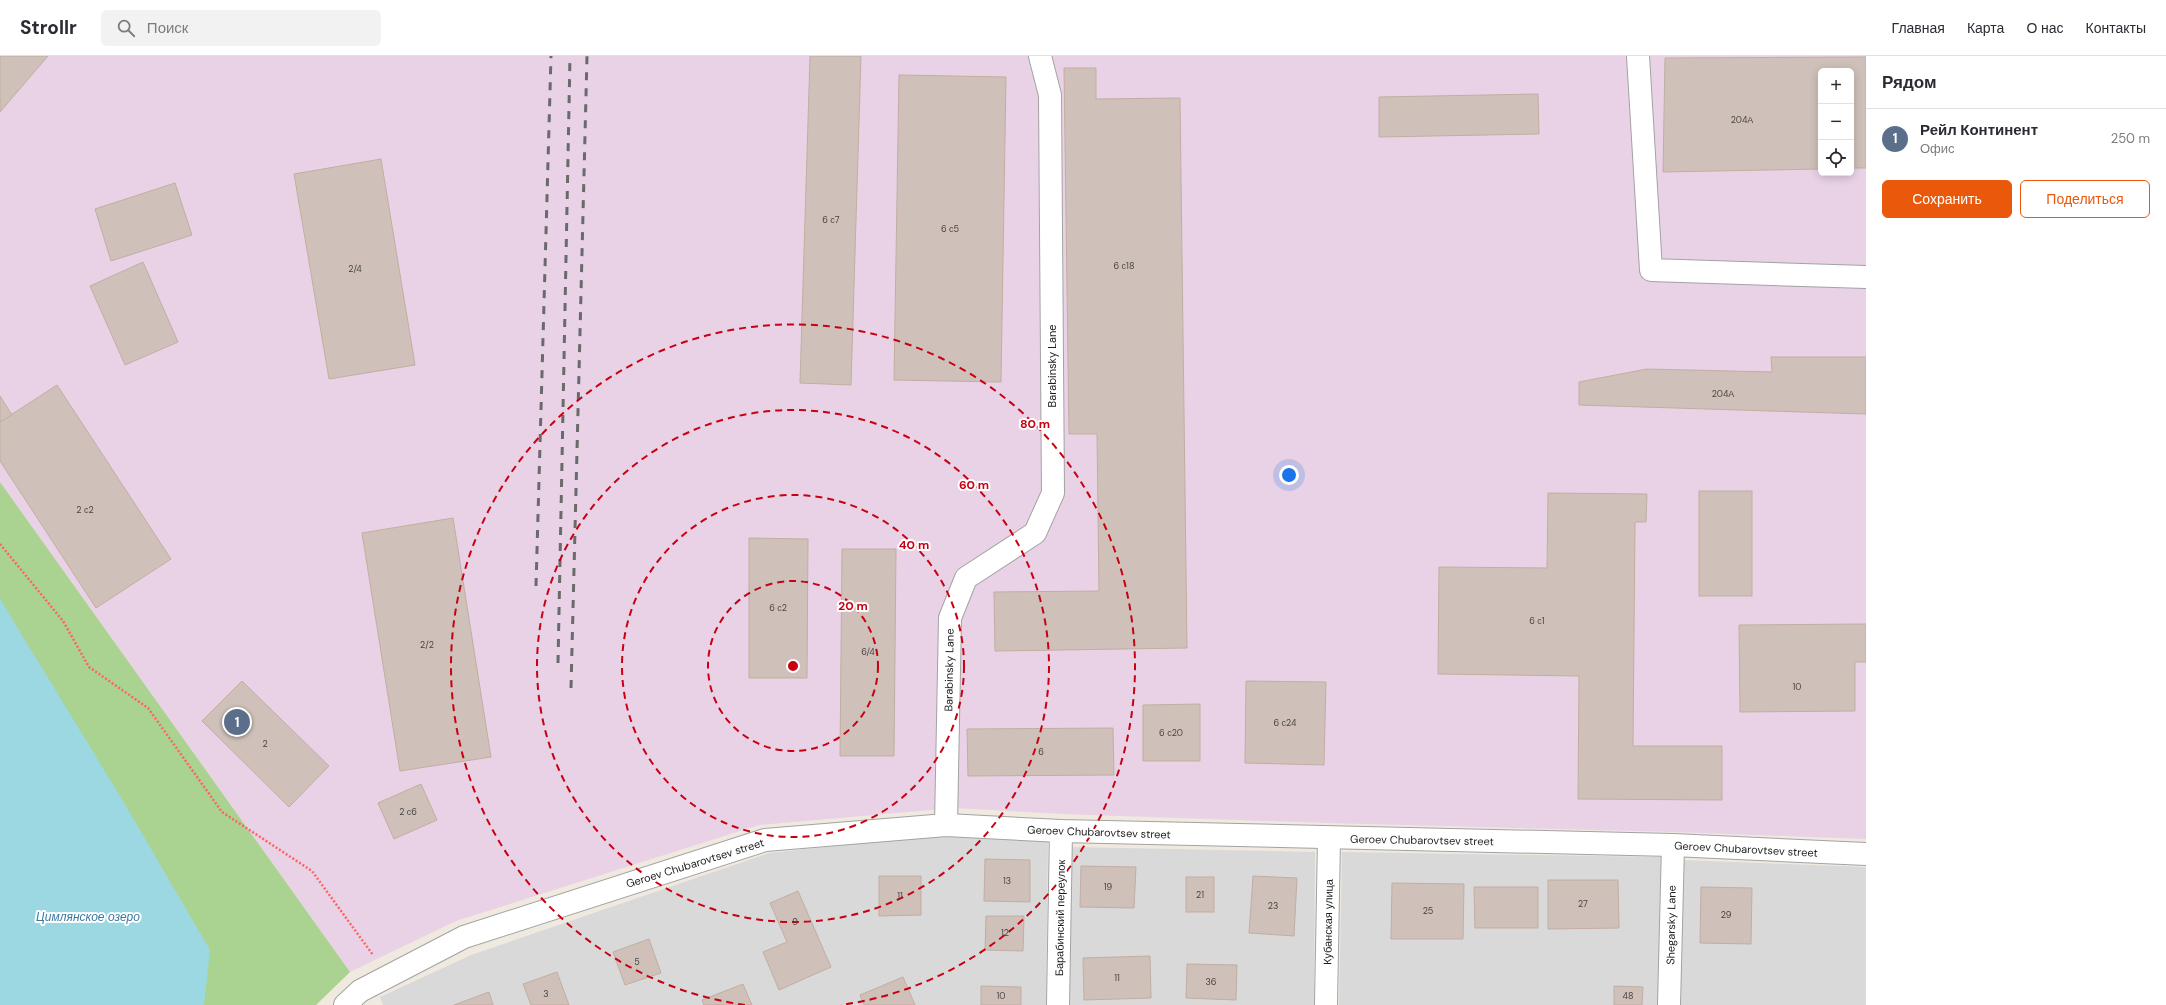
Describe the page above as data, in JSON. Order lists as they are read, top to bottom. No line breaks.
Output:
{"streets":{"street":["Barabinsky Lane","Geroev Chubarovtsev street","Барабинский переулок","Кубанская улица","Shegarsky Lane"]},"crossings":[["Barabinsky Lane","Geroev Chubarovtsev street"],["Geroev Chubarovtsev street","Барабинский переулок"],["Geroev Chubarovtsev street","Кубанская улица"],["Geroev Chubarovtsev street","Shegarsky Lane"]],"water":["Цимлянское озеро"],"house_numbers":["204А","6 с7","6 с5","6 с18","2/4","204А","2 с2","6 с2","6 с1","2/2","6/4","10","6 с24","6 с20","2","6","2 с6","13","19","21","11","27","23","25","29","9","12","5","11","36","3","10","48"],"page":{"header":"Strollr","search":"Поиск","nav":["Главная","Карта","О нас","Контакты"],"heading":"Рядом","map_buttons":["+","−"],"list":[{"mark":"1","name":"Рейл Континент","note":"Офис","value":"250 m"}],"buttons":["Сохранить","Поделиться"],"pins":"1"},"rings":["80 m","60 m","40 m","20 m"]}
